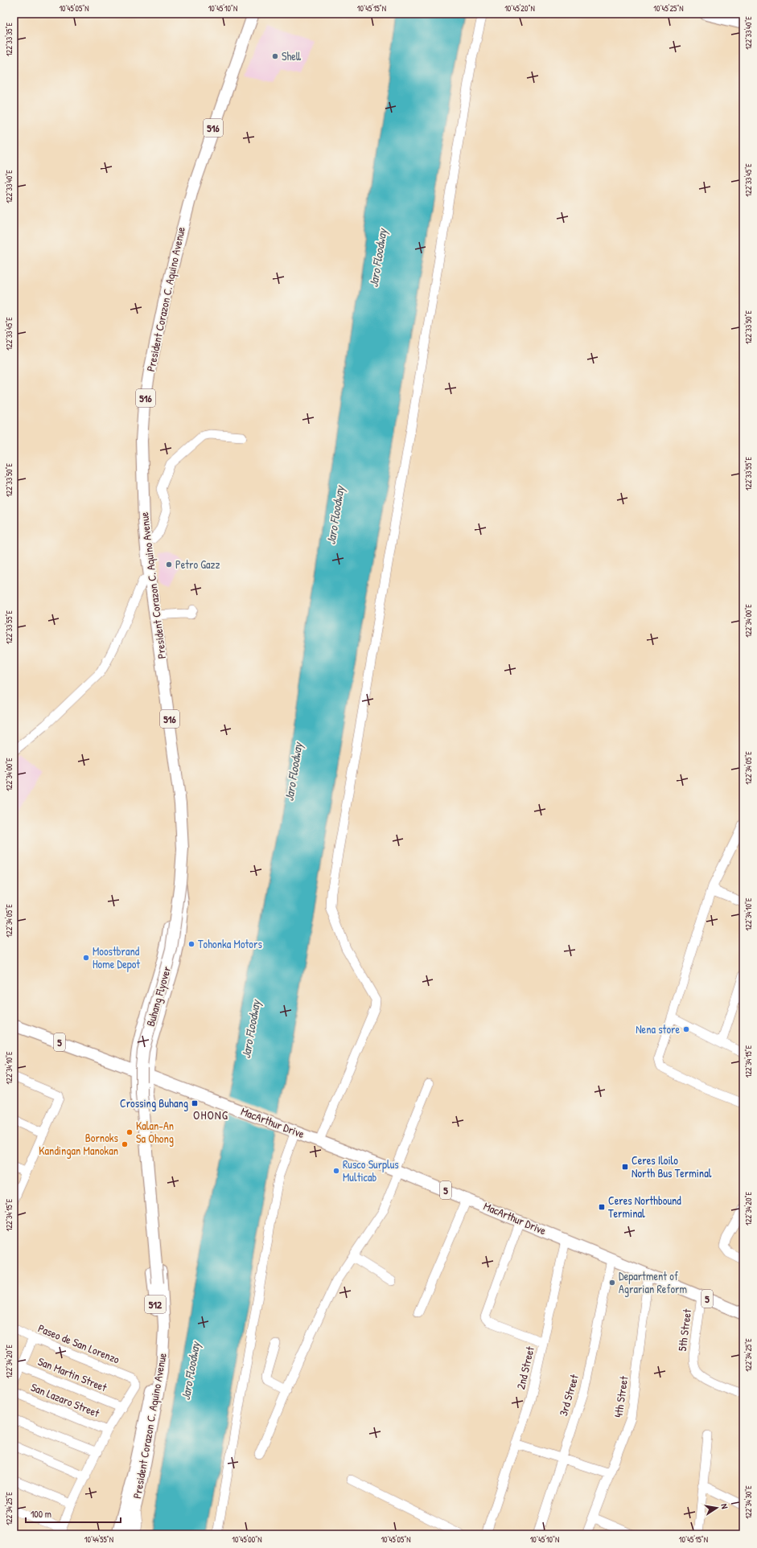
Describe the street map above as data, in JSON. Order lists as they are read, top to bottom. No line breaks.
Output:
{"streets":{"main road":["516","President Corazon C. Aquino Avenue","Buhang Flyover","5","MacArthur Drive","512"],"street":["5th Street","Paseo de San Lorenzo","2nd Street","San Martin Street","3rd Street","4th Street","San Lazaro Street"]},"crossings":[["President Corazon C. Aquino Avenue","Buhang Flyover"],["President Corazon C. Aquino Avenue","MacArthur Drive"],["MacArthur Drive","5th Street"],["MacArthur Drive","2nd Street"],["MacArthur Drive","3rd Street"],["MacArthur Drive","4th Street"],["Paseo de San Lorenzo","San Martin Street"]],"districts":["OHONG"],"water":["Jaro Floodway"],"places":{"other":["Shell","Petro Gazz","Tohonka Motors","Moostbrand Home Depot","Nena store","Kalan-An Sa Ohong","Bornoks Kandingan Manokan","Rusco Surplus Multicab","Department of Agrarian Reform"],"transit":["Crossing Buhang","Ceres Iloilo North Bus Terminal","Ceres Northbound Terminal"]},"scale_bar":"100 m","north":"right","coordinates":["10°45'05\"N","10°45'10\"N","10°45'15\"N","10°45'20\"N","10°45'25\"N","122°33'40\"E","122°33'35\"E","122°33'45\"E","122°33'50\"E","122°33'55\"E","122°34'00\"E","122°34'05\"E","122°34'10\"E","122°34'15\"E","122°34'20\"E","122°34'25\"E","122°34'30\"E","10°44'55\"N","10°45'00\"N"]}
